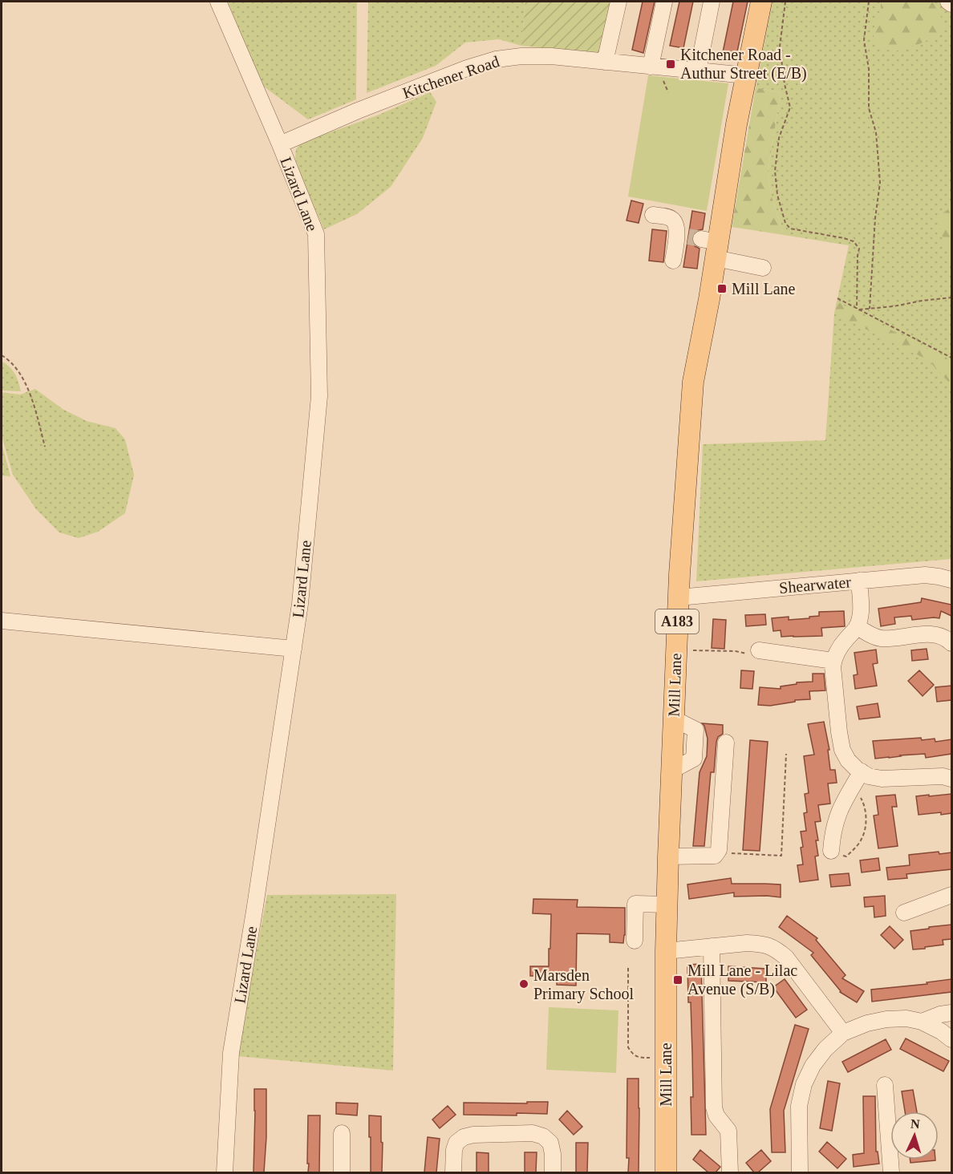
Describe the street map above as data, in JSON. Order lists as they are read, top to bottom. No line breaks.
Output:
{"streets":{"main road":["A183","Mill Lane"],"street":["Kitchener Road","Lizard Lane","Shearwater"]},"crossings":[["Kitchener Road","Lizard Lane"],["Kitchener Road","Mill Lane"],["Shearwater","Mill Lane"]],"places":{"transit":["Kitchener Road - Authur Street (E/B)","Mill Lane","Mill Lane - Lilac Avenue (S/B)"],"other":["Marsden Primary School"]},"north":"top"}
